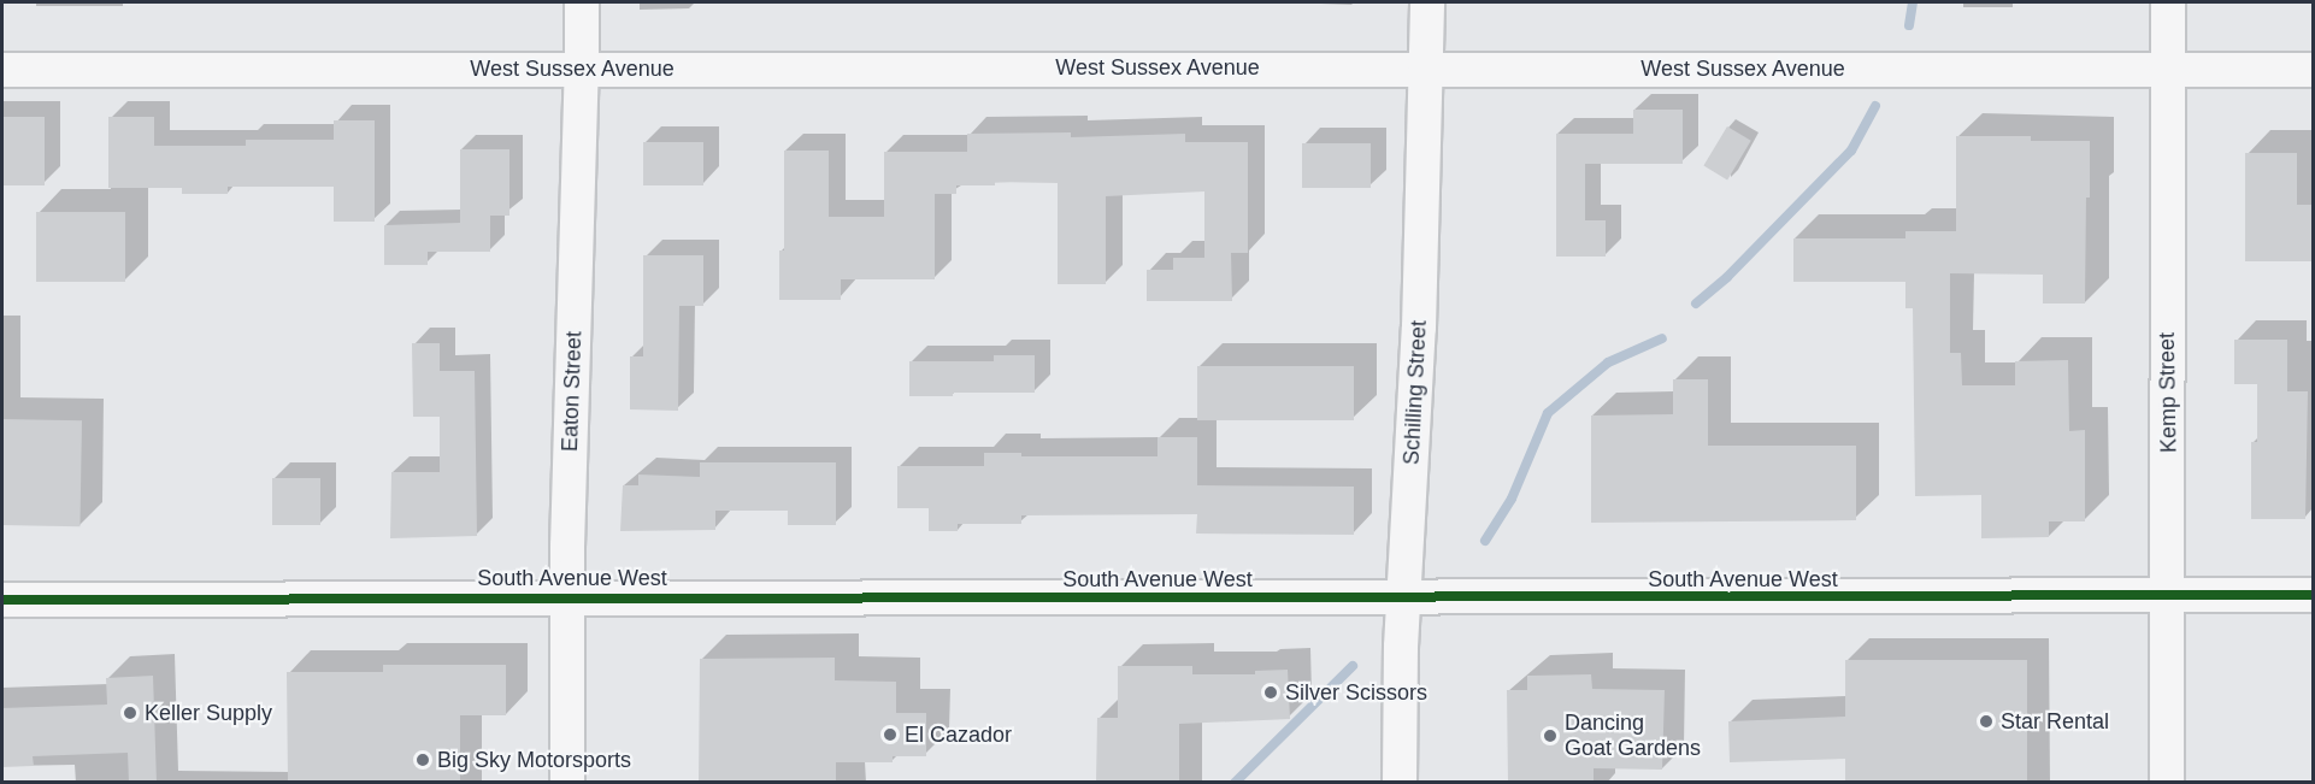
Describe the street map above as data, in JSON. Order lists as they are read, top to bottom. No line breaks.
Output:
{"streets":{"street":["West Sussex Avenue","Eaton Street","Schilling Street","Kemp Street","South Avenue West"]},"crossings":[["West Sussex Avenue","Eaton Street"],["West Sussex Avenue","Schilling Street"],["West Sussex Avenue","Kemp Street"],["Eaton Street","South Avenue West"],["Schilling Street","South Avenue West"],["Kemp Street","South Avenue West"]],"places":["Silver Scissors","Keller Supply","Star Rental","El Cazador","Dancing Goat Gardens","Big Sky Motorsports"]}
